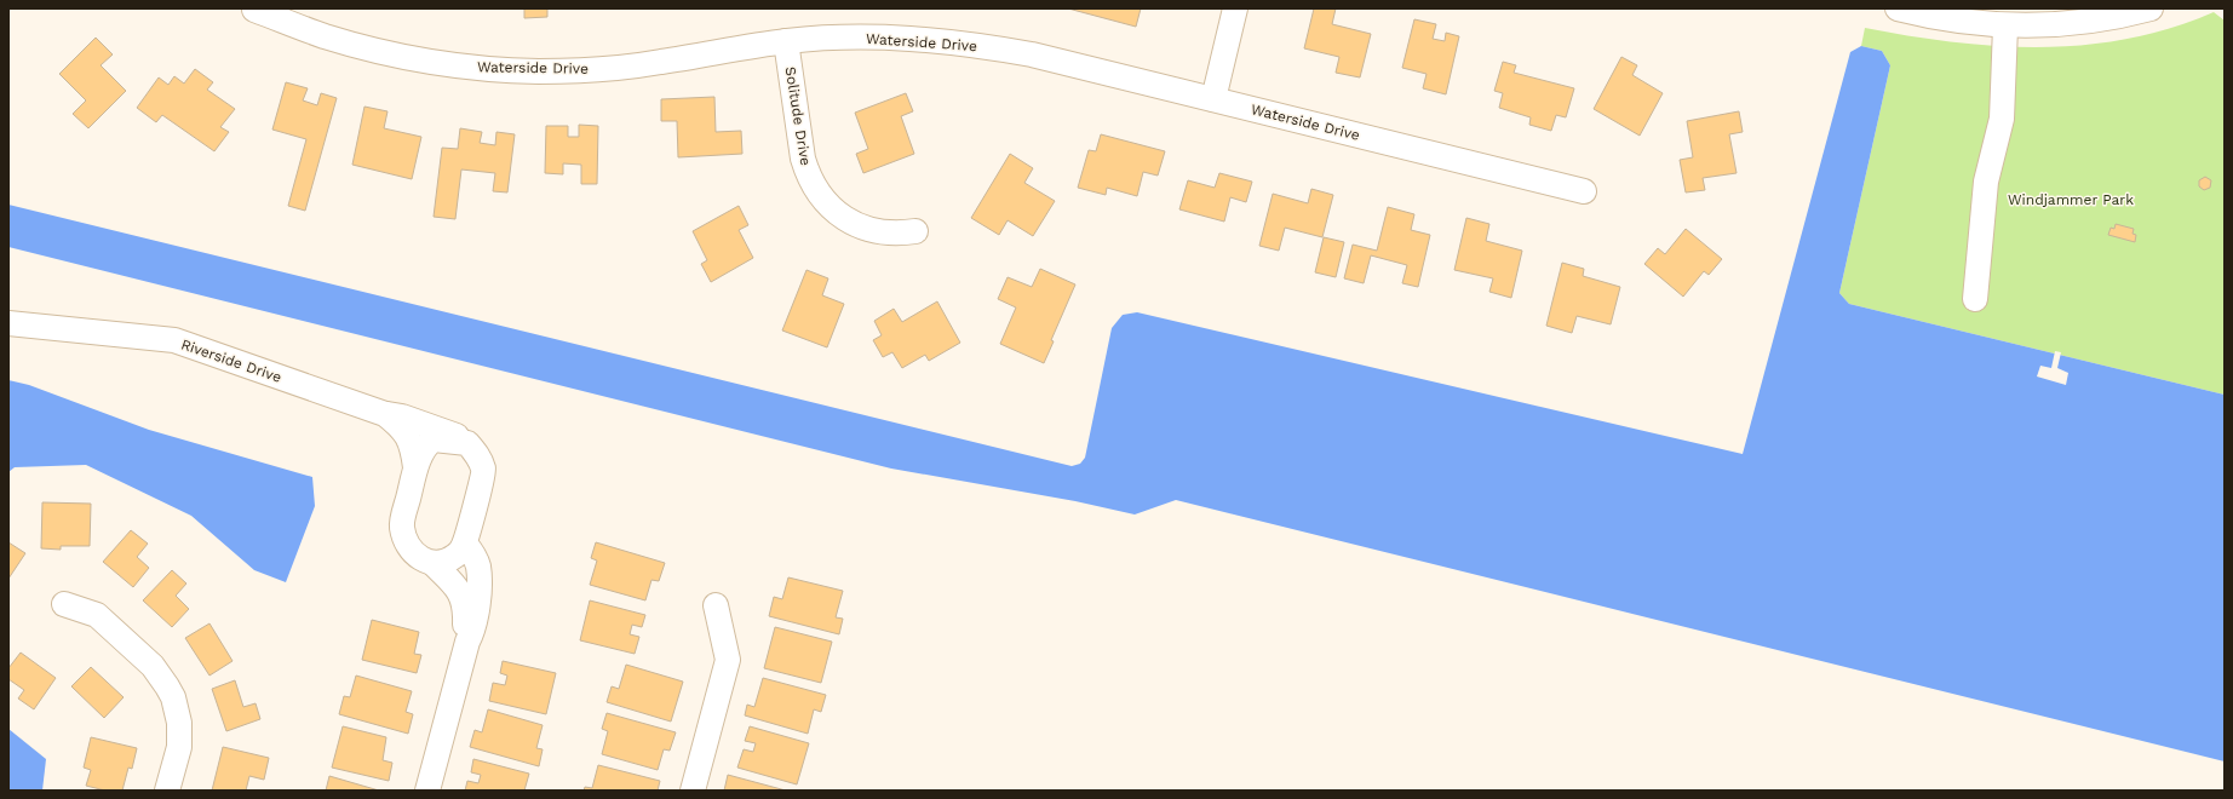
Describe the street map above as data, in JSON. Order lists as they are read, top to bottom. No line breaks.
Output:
{"streets":{"street":["Waterside Drive","Solitude Drive","Riverside Drive"]},"crossings":[["Waterside Drive","Solitude Drive"]],"parks":["Windjammer Park"]}
